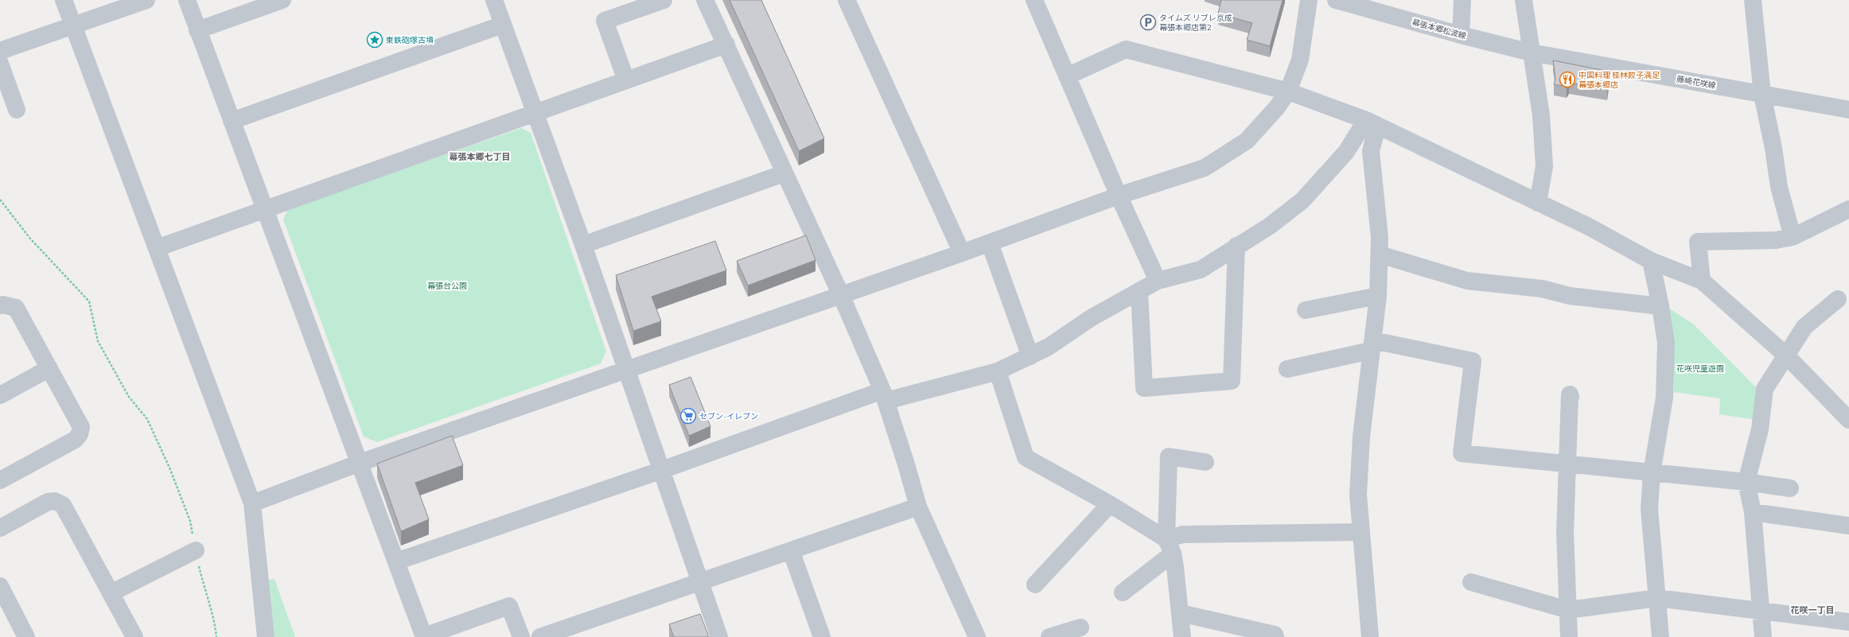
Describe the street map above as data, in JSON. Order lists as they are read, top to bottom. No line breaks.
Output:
{"streets":{"street":["幕張本郷松波線","藤崎花咲線"]},"crossings":[["幕張本郷松波線","藤崎花咲線"]],"districts":["幕張本郷七丁目","花咲一丁目"],"parks":["幕張台公園","花咲児童遊園"],"places":{"parking":["タイムズ リブレ京成 幕張本郷店第2"],"place":["東鉄砲塚古墳"],"restaurant":["中国料理 桂林餃子満足 幕張本郷店"],"supermarket":["セブン-イレブン"]}}
